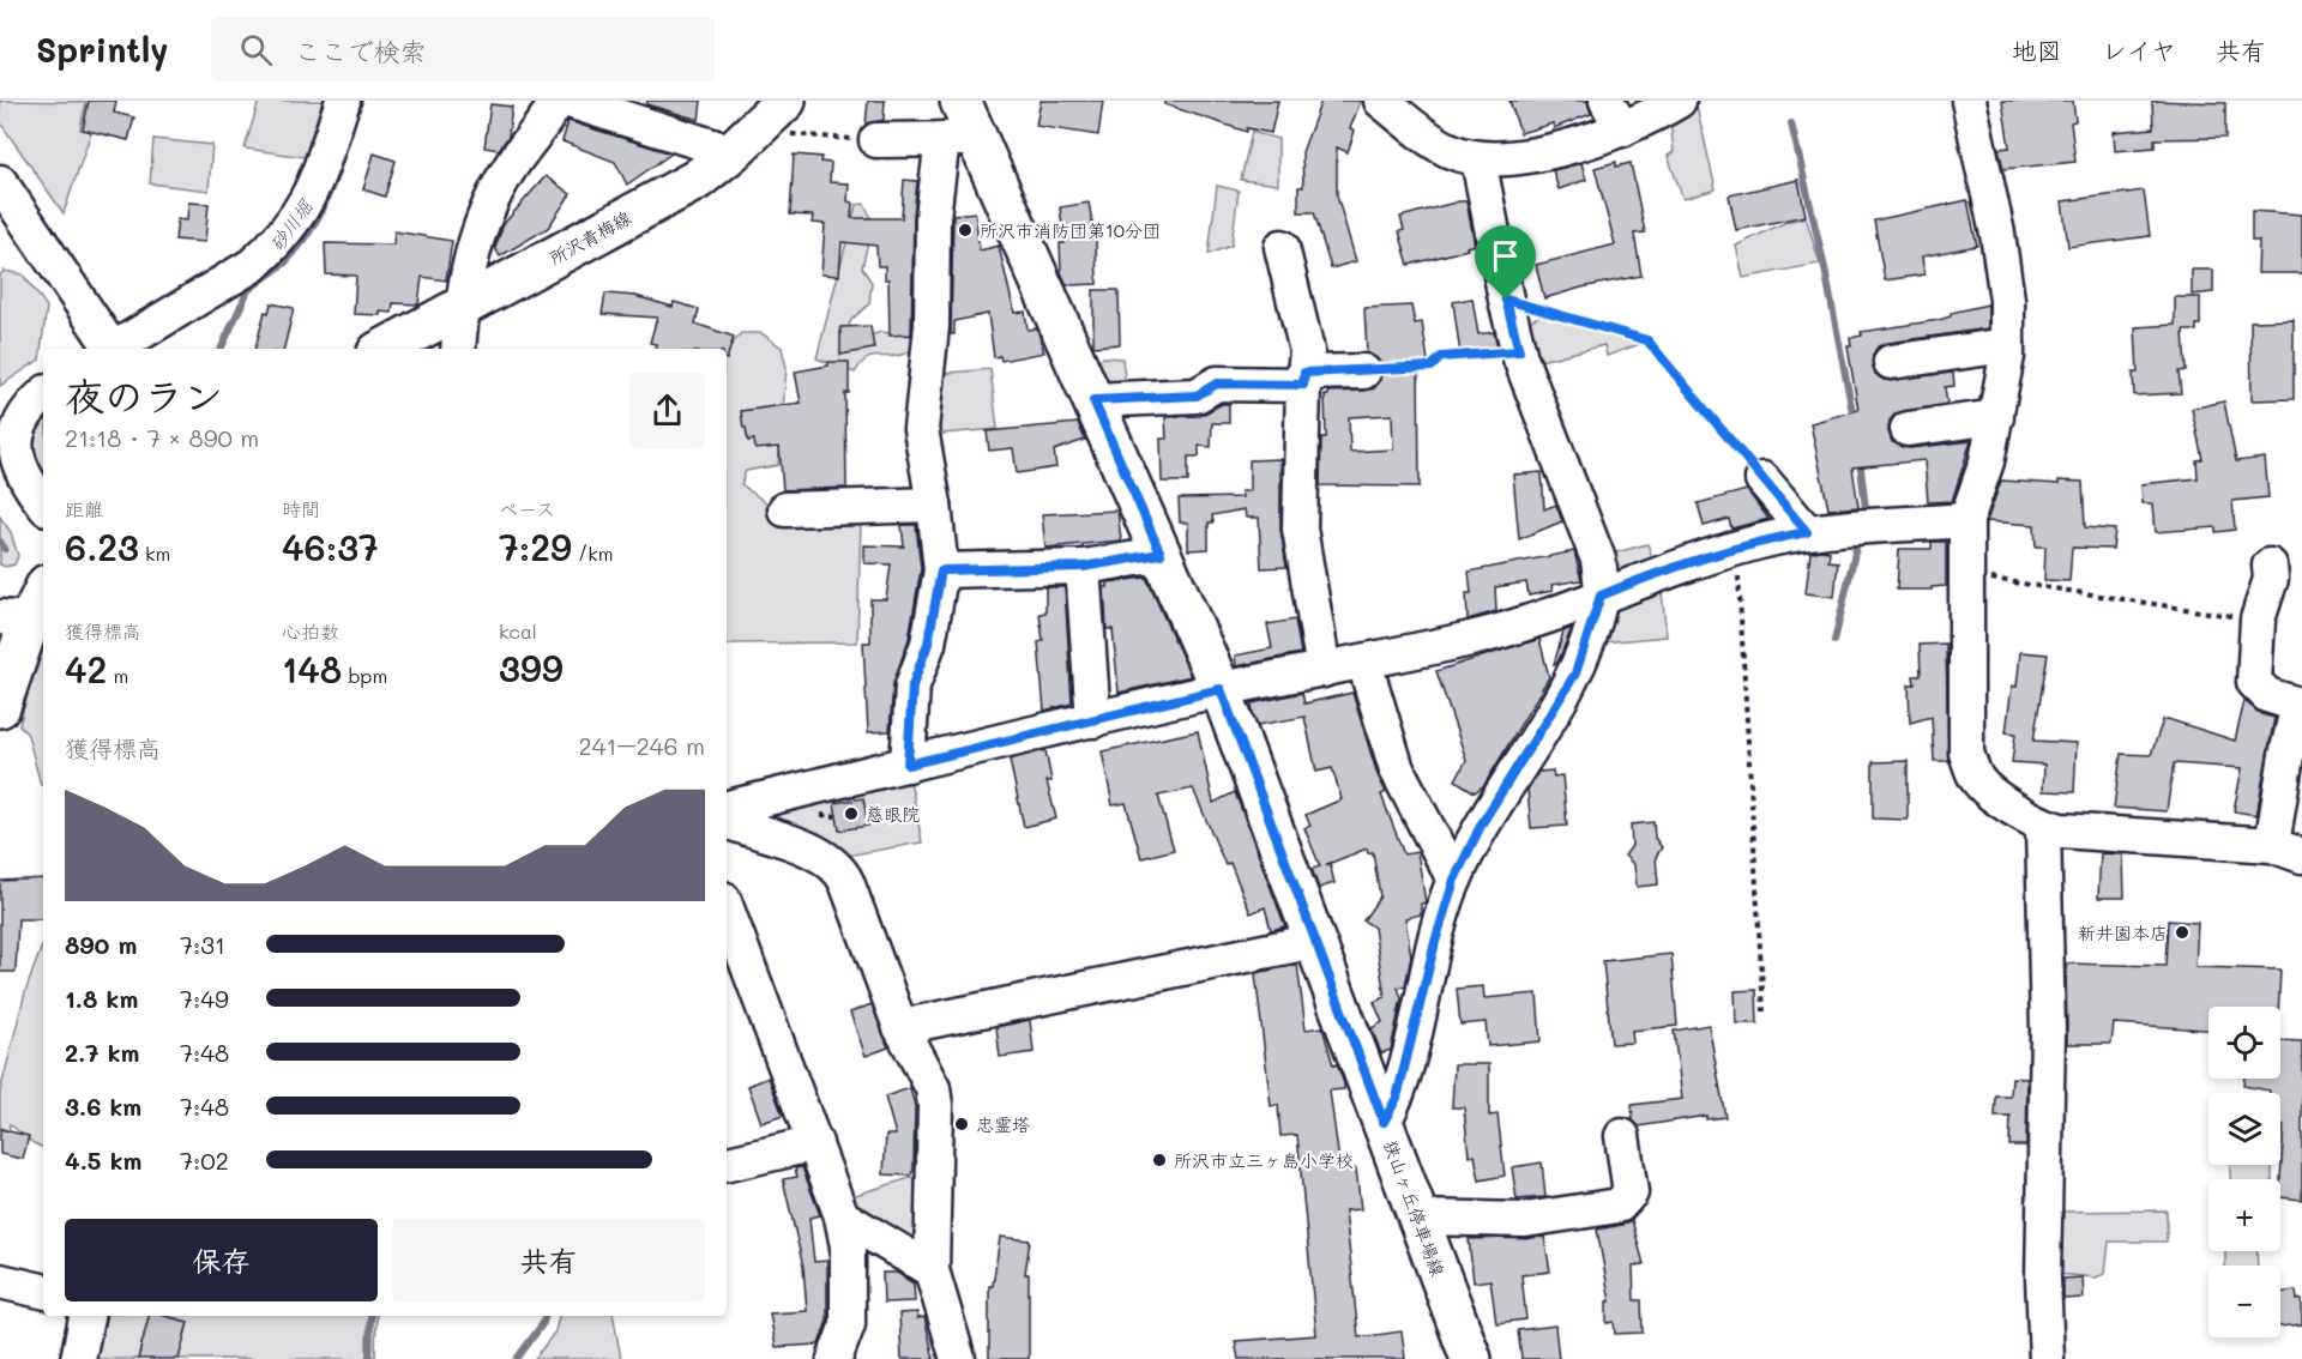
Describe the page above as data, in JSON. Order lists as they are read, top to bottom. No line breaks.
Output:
{"streets":{"main road":["所沢青梅線","狭山ヶ丘停車場線"]},"water":["砂川堀"],"places":["所沢市消防団第10分団","慈眼院","新井園本店","忠霊塔","所沢市立三ヶ島小学校"],"page":{"header":"Sprintly","search":"ここで検索","nav":["地図","レイヤ","共有"],"heading":["夜のラン","21:18 · 7 × 890 m"],"stats":[["距離","6.23 km"],["時間","46:37"],["ペース","7:29 /km"],["獲得標高","42 m"],["心拍数","148 bpm"],["kcal","399"]],"chart":["獲得標高","241–246 m"],"list":[{"name":"890 m","note":"7:31"},{"name":"1.8 km","note":"7:49"},{"name":"2.7 km","note":"7:48"},{"name":"3.6 km","note":"7:48"},{"name":"4.5 km","note":"7:02"}],"map_buttons":["+","−"],"buttons":["保存","共有"]}}
